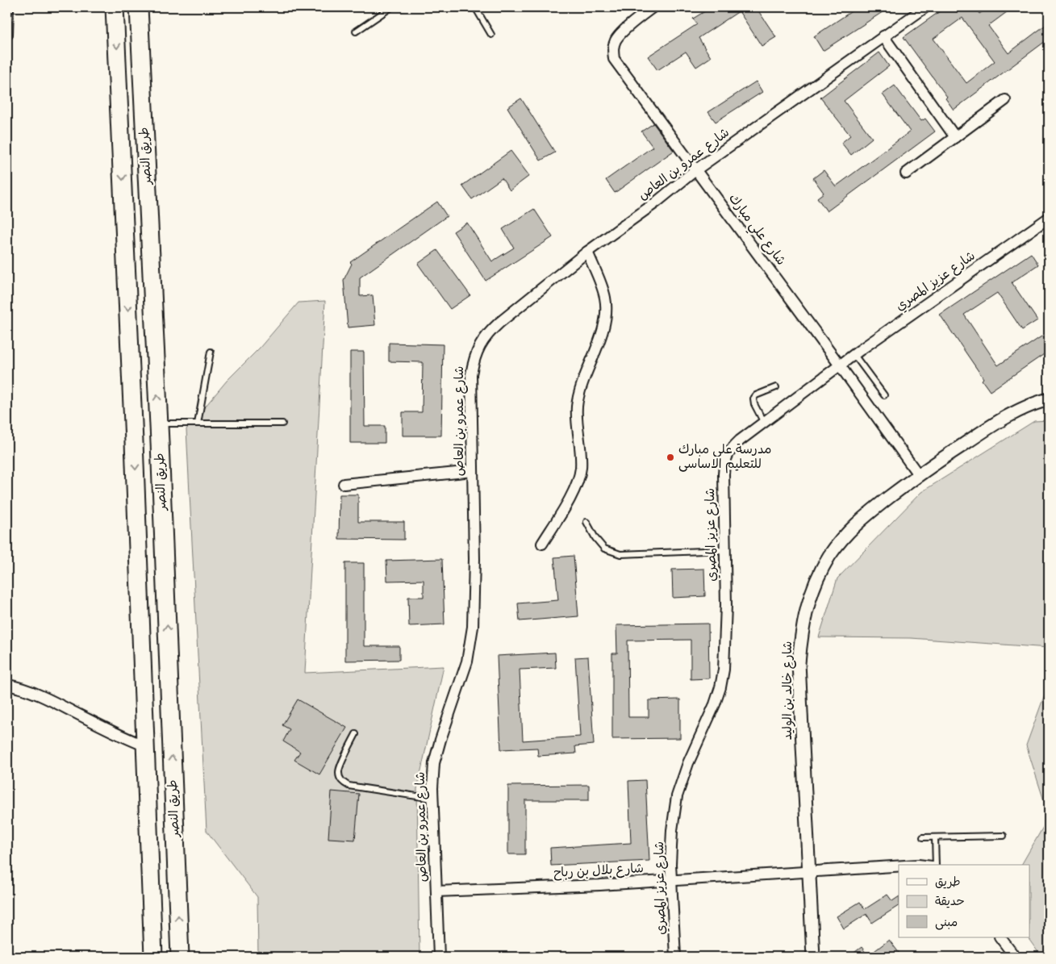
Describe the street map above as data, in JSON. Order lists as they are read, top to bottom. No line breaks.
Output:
{"streets":{"highway":["طريق النصر"],"street":["شارع عمرو بن العاص","شارع علي مبارك","شارع عزيز المصري","شارع خالد بن الوليد","شارع بلال بن رباح"]},"crossings":[["شارع عمرو بن العاص","شارع علي مبارك"],["شارع عمرو بن العاص","شارع بلال بن رباح"],["شارع علي مبارك","شارع عزيز المصري"],["شارع علي مبارك","شارع خالد بن الوليد"],["شارع عزيز المصري","شارع بلال بن رباح"],["شارع خالد بن الوليد","شارع بلال بن رباح"]],"places":["مدرسة على مبارك للتعليم الاساسى"],"legend":["طريق","حديقة","مبنى"]}
